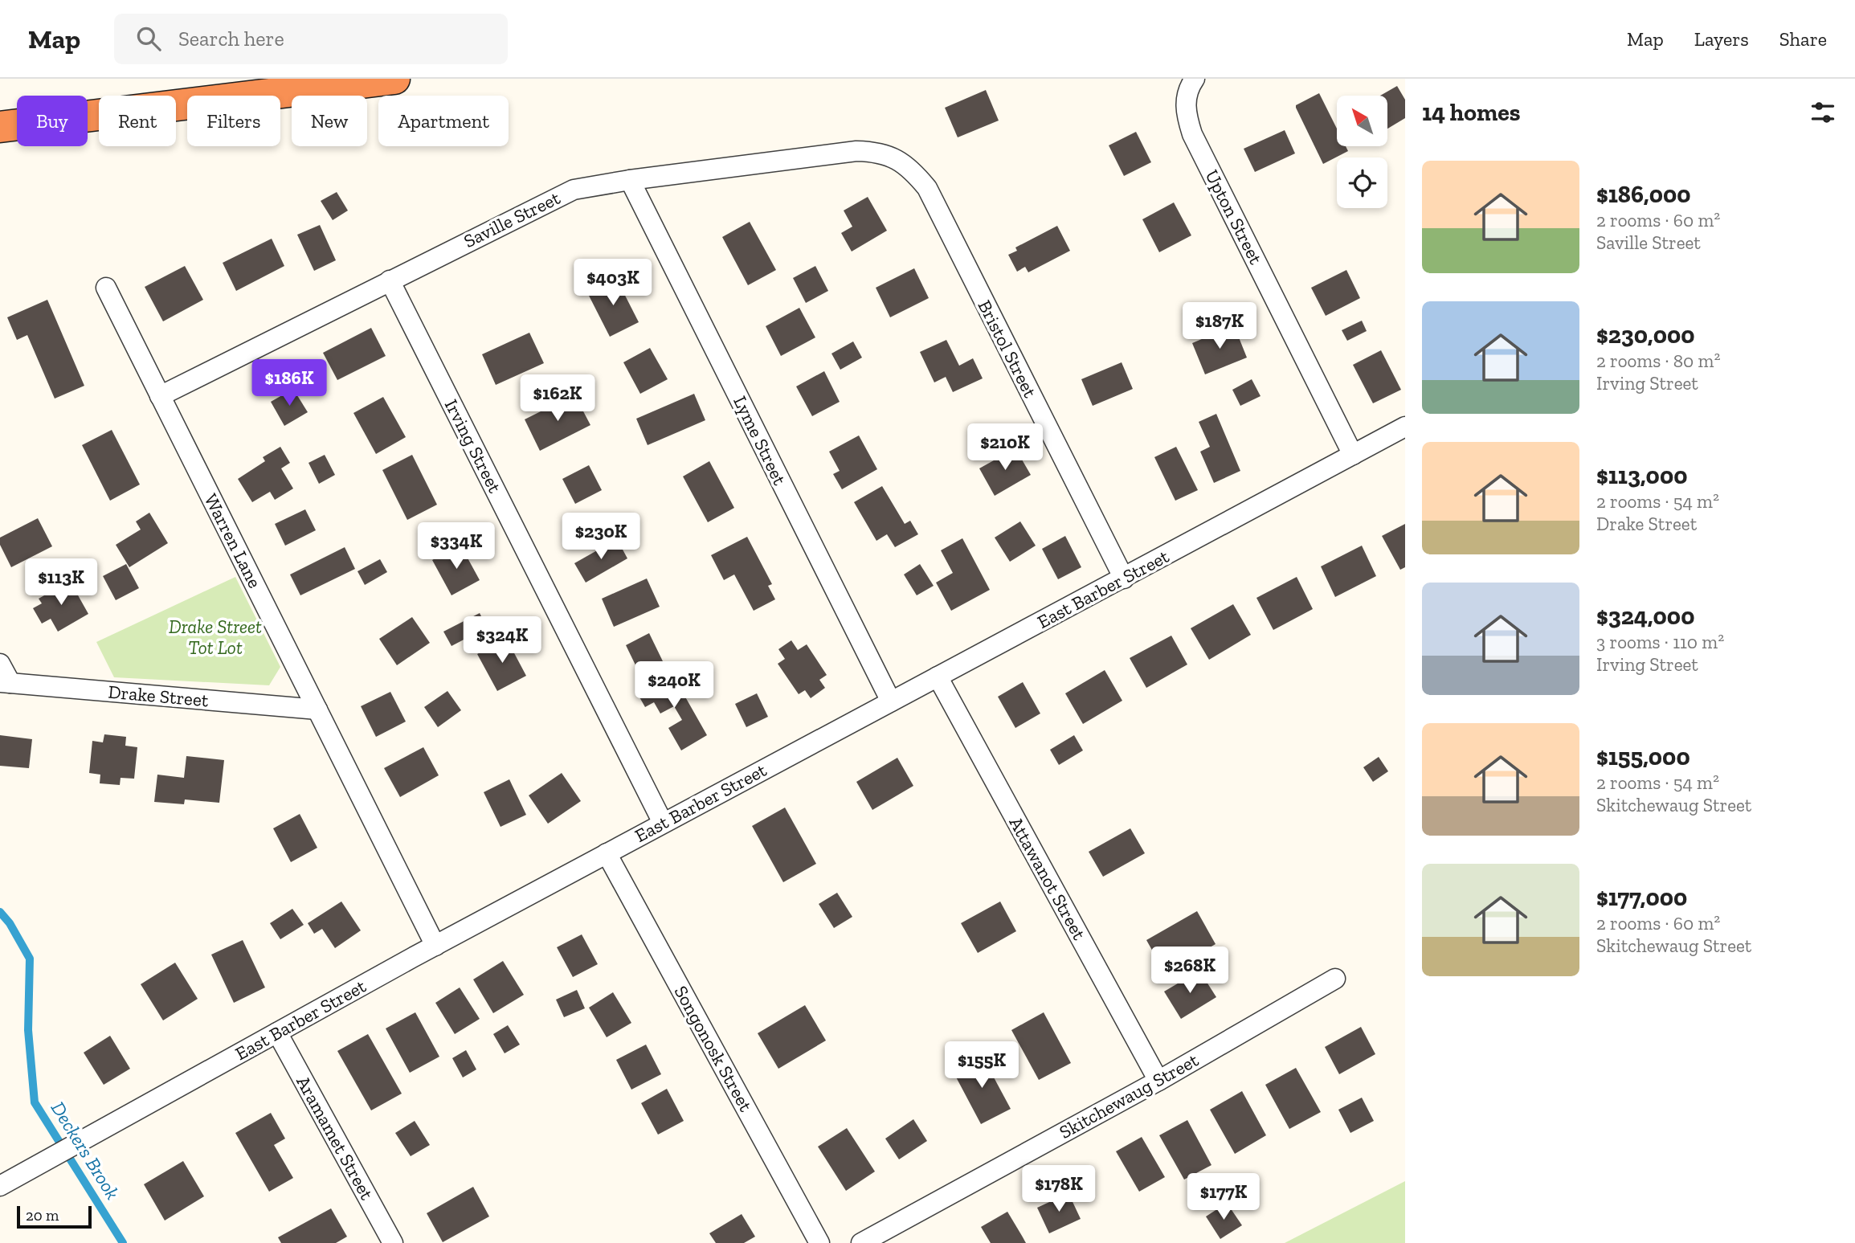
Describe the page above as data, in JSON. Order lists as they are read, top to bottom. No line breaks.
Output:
{"streets":{"street":["Upton Street","Saville Street","Bristol Street","Lyme Street","Irving Street","Warren Lane","East Barber Street","Drake Street","Attawanot Street","Songonosk Street","Skitchewaug Street","Aramamet Street"]},"crossings":[["Upton Street","East Barber Street"],["Saville Street","Bristol Street"],["Saville Street","Lyme Street"],["Saville Street","Irving Street"],["Saville Street","Warren Lane"],["Bristol Street","East Barber Street"],["Lyme Street","East Barber Street"],["Irving Street","East Barber Street"],["Warren Lane","East Barber Street"],["Warren Lane","Drake Street"],["East Barber Street","Attawanot Street"],["East Barber Street","Songonosk Street"],["East Barber Street","Aramamet Street"],["Attawanot Street","Skitchewaug Street"]],"water":["Deckers Brook"],"parks":["Drake Street Tot Lot"],"scale_bar":"20 m","north":"top left","page":{"header":"Map","search":"Search here","nav":["Map","Layers","Share"],"heading":"14 homes","chip":["Buy","Rent","Filters","New","Apartment"],"list":[{"name":"$186,000","note":"2 rooms · 60 m² · Saville Street"},{"name":"$230,000","note":"2 rooms · 80 m² · Irving Street"},{"name":"$113,000","note":"2 rooms · 54 m² · Drake Street"},{"name":"$324,000","note":"3 rooms · 110 m² · Irving Street"},{"name":"$155,000","note":"2 rooms · 54 m² · Skitchewaug Street"},{"name":"$177,000","note":"2 rooms · 60 m² · Skitchewaug Street"}],"price":["$403K","$187K","$186K","$162K","$210K","$230K","$334K","$113K","$324K","$240K","$268K","$155K","$178K","$177K"],"scale":"20 m"}}
